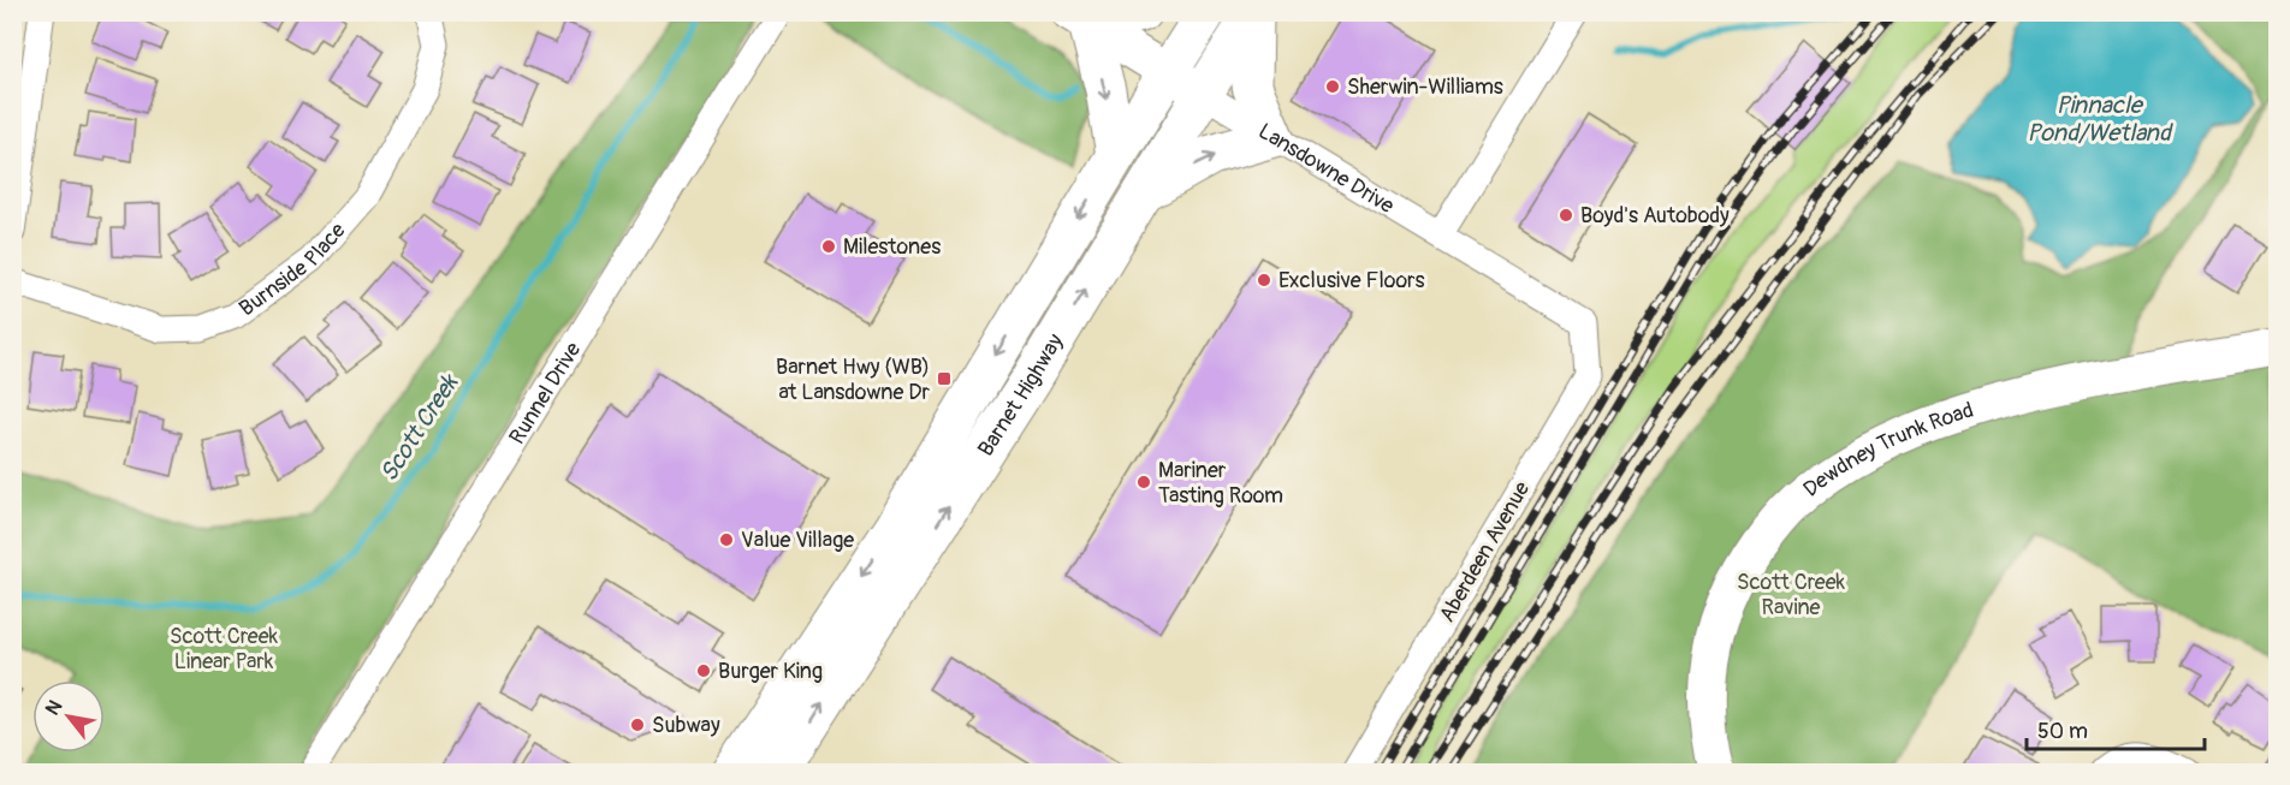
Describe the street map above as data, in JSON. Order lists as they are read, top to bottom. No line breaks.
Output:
{"streets":{"main road":["Lansdowne Drive","Barnet Highway","Dewdney Trunk Road"],"street":["Burnside Place","Runnel Drive","Aberdeen Avenue"]},"crossings":[["Lansdowne Drive","Barnet Highway"],["Lansdowne Drive","Aberdeen Avenue"]],"water":["Pinnacle Pond/Wetland","Scott Creek"],"parks":["Scott Creek Ravine","Scott Creek Linear Park"],"places":{"other":["Sherwin-Williams","Boyd's Autobody","Milestones","Exclusive Floors","Mariner Tasting Room","Value Village","Burger King","Subway"],"transit":["Barnet Hwy (WB) at Lansdowne Dr"]},"scale_bar":"50 m","north":"top left"}
